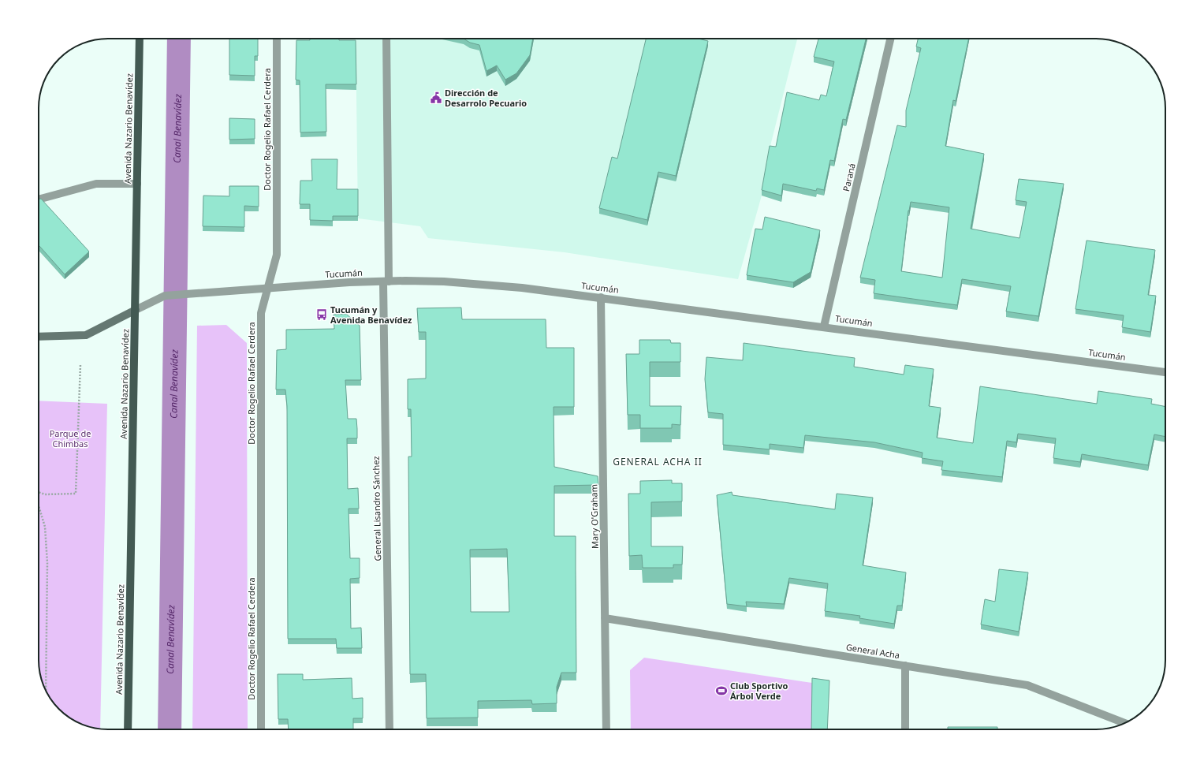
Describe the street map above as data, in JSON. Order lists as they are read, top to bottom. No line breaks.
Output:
{"streets":{"main road":["Avenida Nazario Benavídez","Tucumán"],"street":["Doctor Rogelio Rafael Cerdera","Paraná","General Lisandro Sánchez","Mary O'Graham","General Acha"]},"crossings":[["Avenida Nazario Benavídez","Tucumán"],["Doctor Rogelio Rafael Cerdera","Tucumán"],["Paraná","Tucumán"],["Tucumán","General Lisandro Sánchez"],["Tucumán","Mary O'Graham"],["Mary O'Graham","General Acha"]],"districts":["GENERAL ACHA II"],"water":["Canal Benavídez"],"parks":["Parque de Chimbas"],"places":{"public building":["Dirección de Desarrolo Pecuario"],"bus stop":["Tucumán y Avenida Benavídez"],"sports":["Club Sportivo Árbol Verde"]}}
